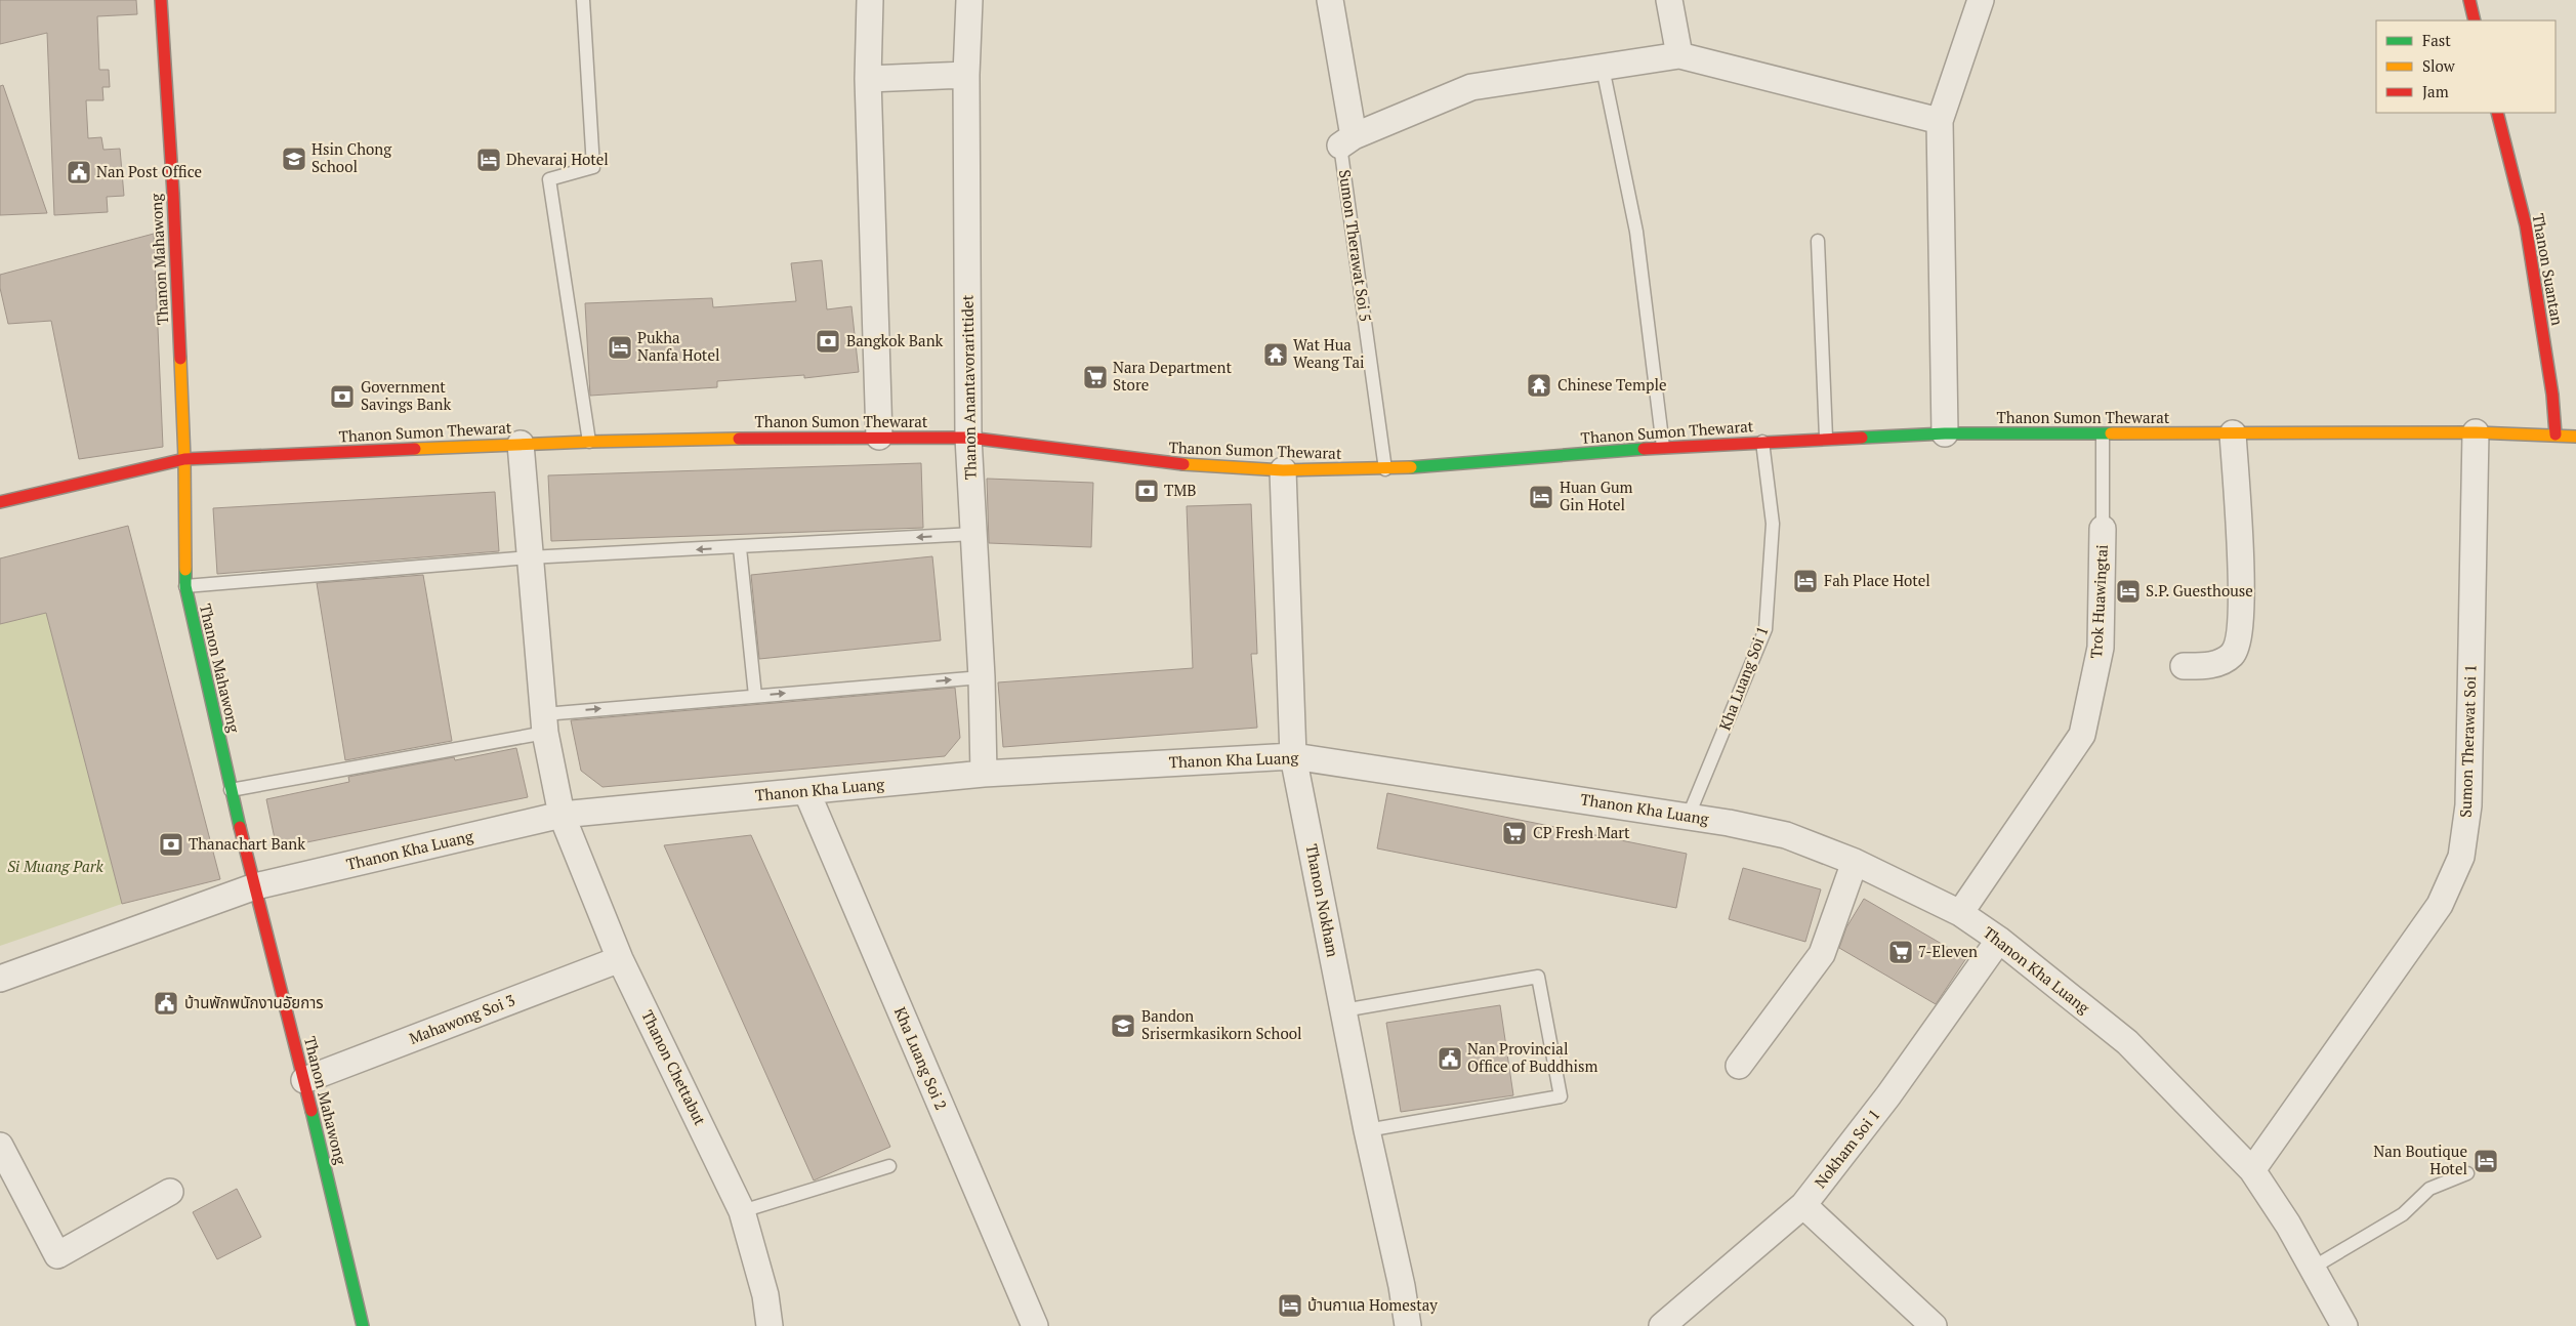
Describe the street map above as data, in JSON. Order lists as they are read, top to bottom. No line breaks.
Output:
{"streets":{"street":["Thanon Mahawong","Thanon Suantan","Thanon Anantavorarittidet","Thanon Sumon Thewarat","Trok Huawingtai","Sumon Therawat Soi 1","Thanon Kha Luang","Thanon Nokham","Mahawong Soi 3","Kha Luang Soi 2","Thanon Chettabut","Nokham Soi 1"],"lane":["Sumon Therawat Soi 5","Kha Luang Soi 1"]},"crossings":[["Sumon Therawat Soi 5","Thanon Sumon Thewarat"],["Thanon Mahawong","Thanon Sumon Thewarat"],["Thanon Mahawong","Thanon Kha Luang"],["Thanon Mahawong","Mahawong Soi 3"],["Thanon Suantan","Thanon Sumon Thewarat"],["Thanon Anantavorarittidet","Thanon Sumon Thewarat"],["Thanon Anantavorarittidet","Thanon Kha Luang"],["Thanon Sumon Thewarat","Trok Huawingtai"],["Thanon Sumon Thewarat","Kha Luang Soi 1"],["Thanon Sumon Thewarat","Sumon Therawat Soi 1"],["Thanon Sumon Thewarat","Thanon Nokham"],["Thanon Sumon Thewarat","Thanon Chettabut"],["Trok Huawingtai","Thanon Kha Luang"],["Kha Luang Soi 1","Thanon Kha Luang"],["Sumon Therawat Soi 1","Thanon Kha Luang"],["Thanon Kha Luang","Thanon Nokham"],["Thanon Kha Luang","Kha Luang Soi 2"],["Thanon Kha Luang","Thanon Chettabut"],["Thanon Kha Luang","Nokham Soi 1"],["Mahawong Soi 3","Thanon Chettabut"]],"parks":["Si Muang Park"],"places":{"school or university":["Hsin Chong School","Bandon Srisermkasikorn School"],"hotel":["Dhevaraj Hotel","Pukha Nanfa Hotel","Huan Gum Gin Hotel","Fah Place Hotel","S.P. Guesthouse","Nan Boutique Hotel","บ้านกาแล Homestay"],"public building":["Nan Post Office","บ้านพักพนักงานอัยการ","Nan Provincial Office of Buddhism"],"bank":["Bangkok Bank","Government Savings Bank","TMB","Thanachart Bank"],"temple":["Wat Hua Weang Tai","Chinese Temple"],"supermarket":["Nara Department Store","CP Fresh Mart","7-Eleven"]},"legend":["Fast","Slow","Jam"]}
